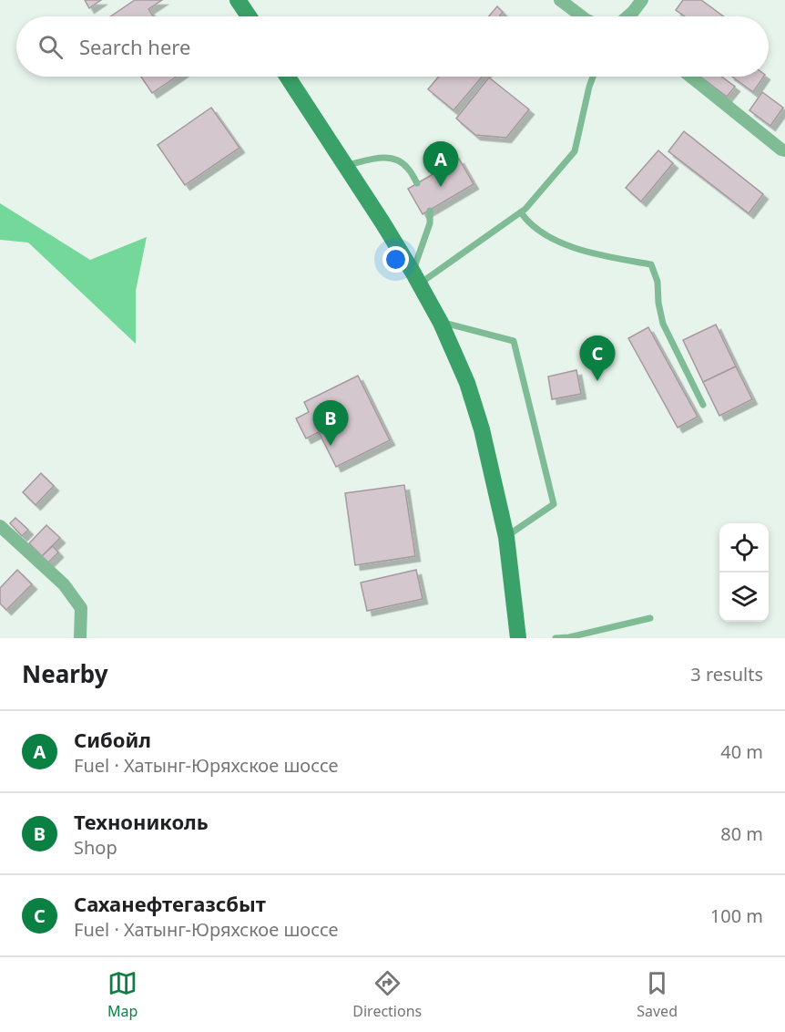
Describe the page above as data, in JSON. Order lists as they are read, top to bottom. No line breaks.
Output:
{"page":{"search":"Search here","pins":["A","C","B"],"heading":["Nearby","3 results"],"list":[{"mark":"A","name":"Сибойл","note":"Fuel · Хатынг-Юряхское шоссе","value":"40 m"},{"mark":"B","name":"Технониколь","note":"Shop","value":"80 m"},{"mark":"C","name":"Саханефтегазсбыт","note":"Fuel · Хатынг-Юряхское шоссе","value":"100 m"}],"nav":["Map","Directions","Saved"]}}
